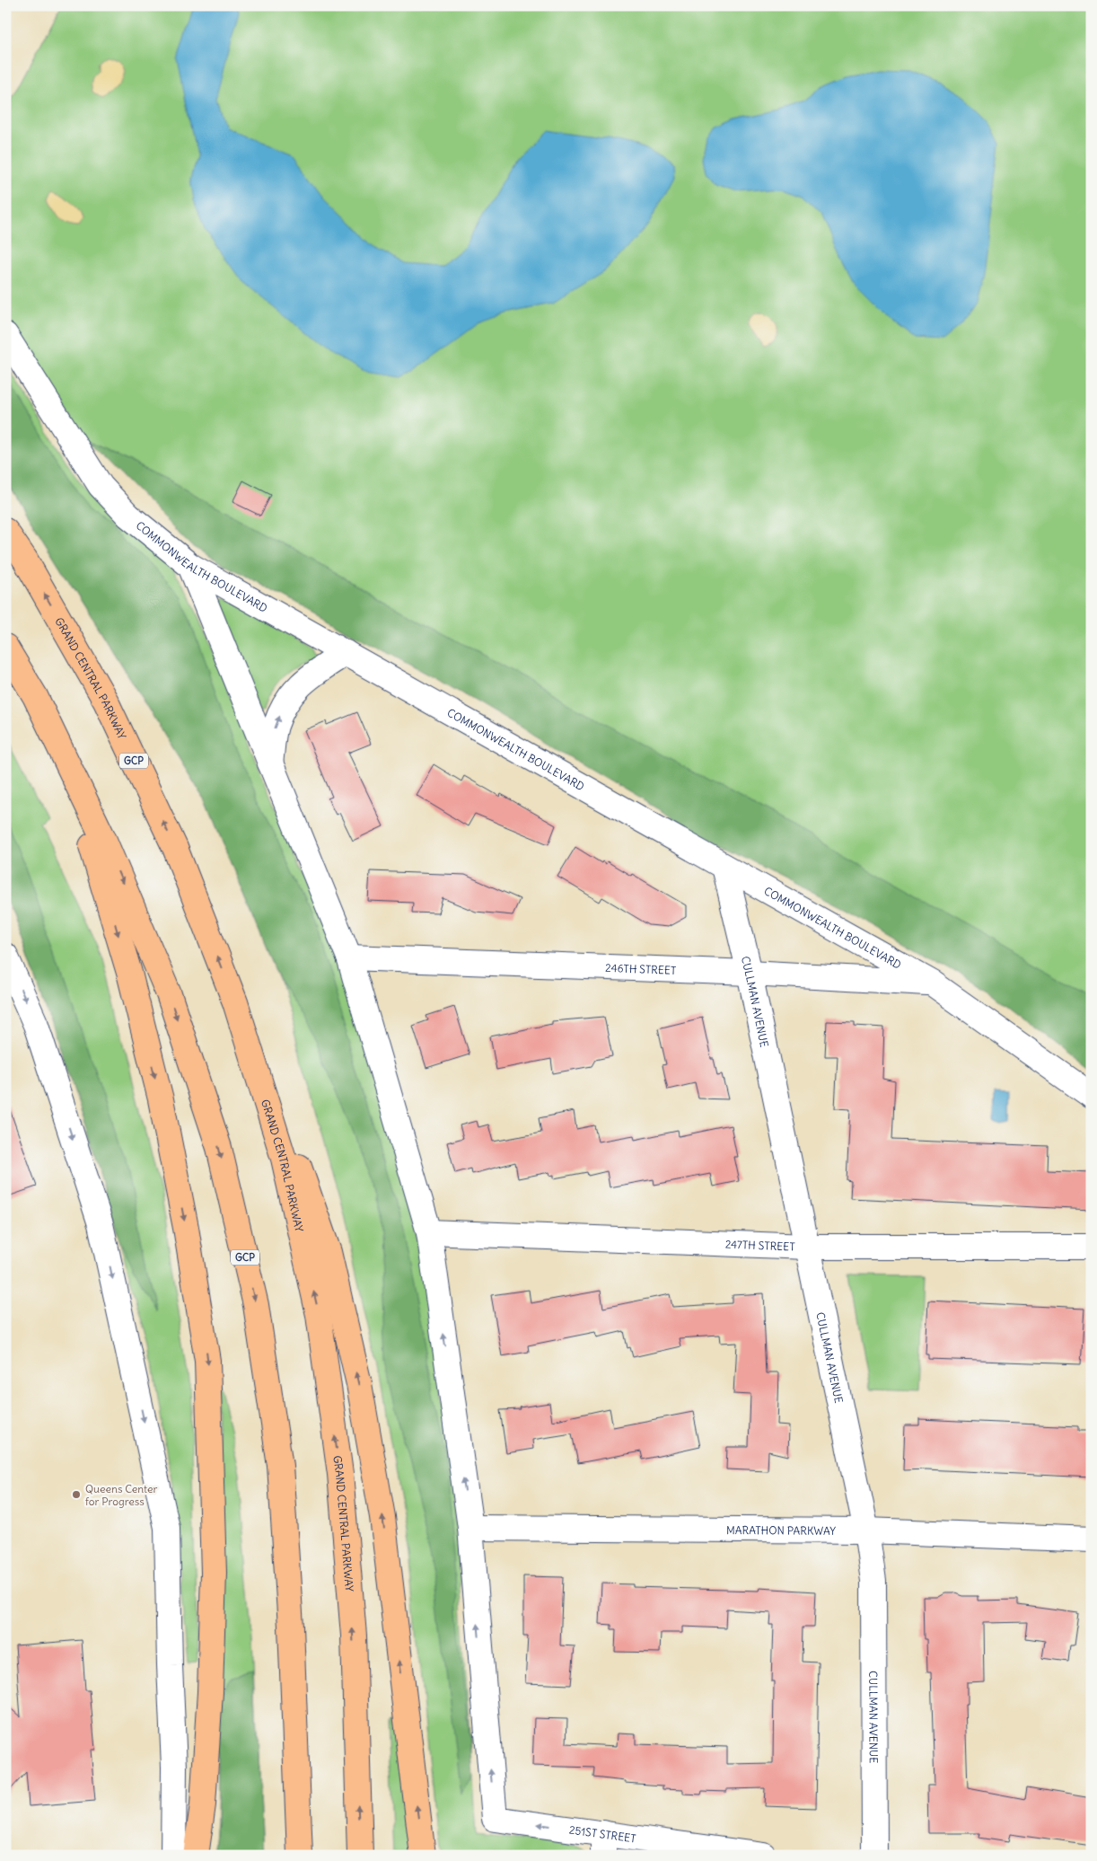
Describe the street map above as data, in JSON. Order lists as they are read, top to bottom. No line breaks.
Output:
{"streets":{"highway":["GRAND CENTRAL PARKWAY","GCP"],"street":["COMMONWEALTH BOULEVARD","246TH STREET","CULLMAN AVENUE","247TH STREET","MARATHON PARKWAY","251ST STREET"]},"crossings":[["COMMONWEALTH BOULEVARD","246TH STREET"],["COMMONWEALTH BOULEVARD","CULLMAN AVENUE"],["246TH STREET","CULLMAN AVENUE"],["CULLMAN AVENUE","247TH STREET"],["CULLMAN AVENUE","MARATHON PARKWAY"],["MARATHON PARKWAY","251ST STREET"]],"one_way":["251ST STREET"],"places":["Queens Center for Progress"]}
